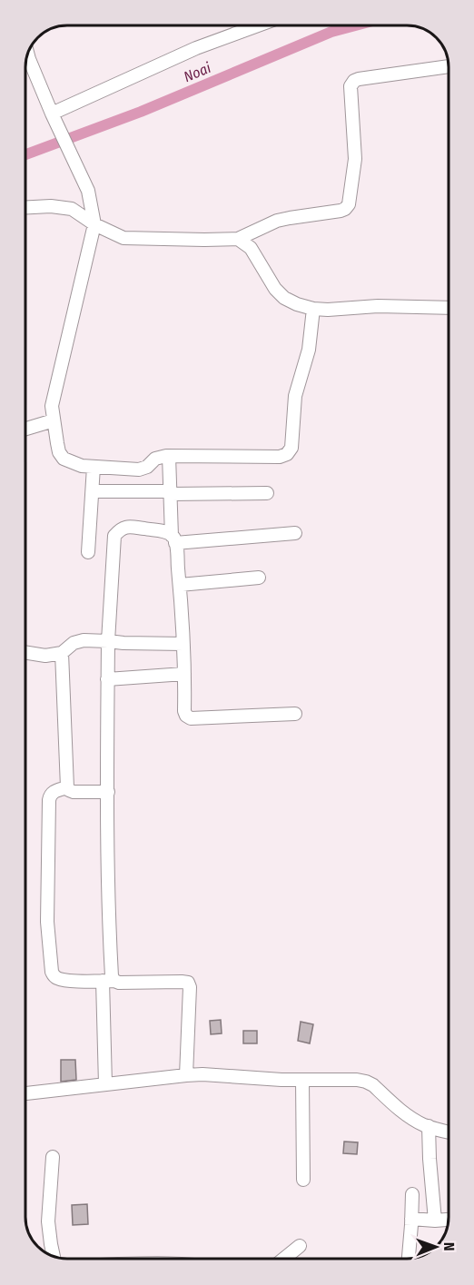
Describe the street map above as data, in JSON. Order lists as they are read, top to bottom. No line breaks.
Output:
{"water":["Noai"],"north":"right"}
